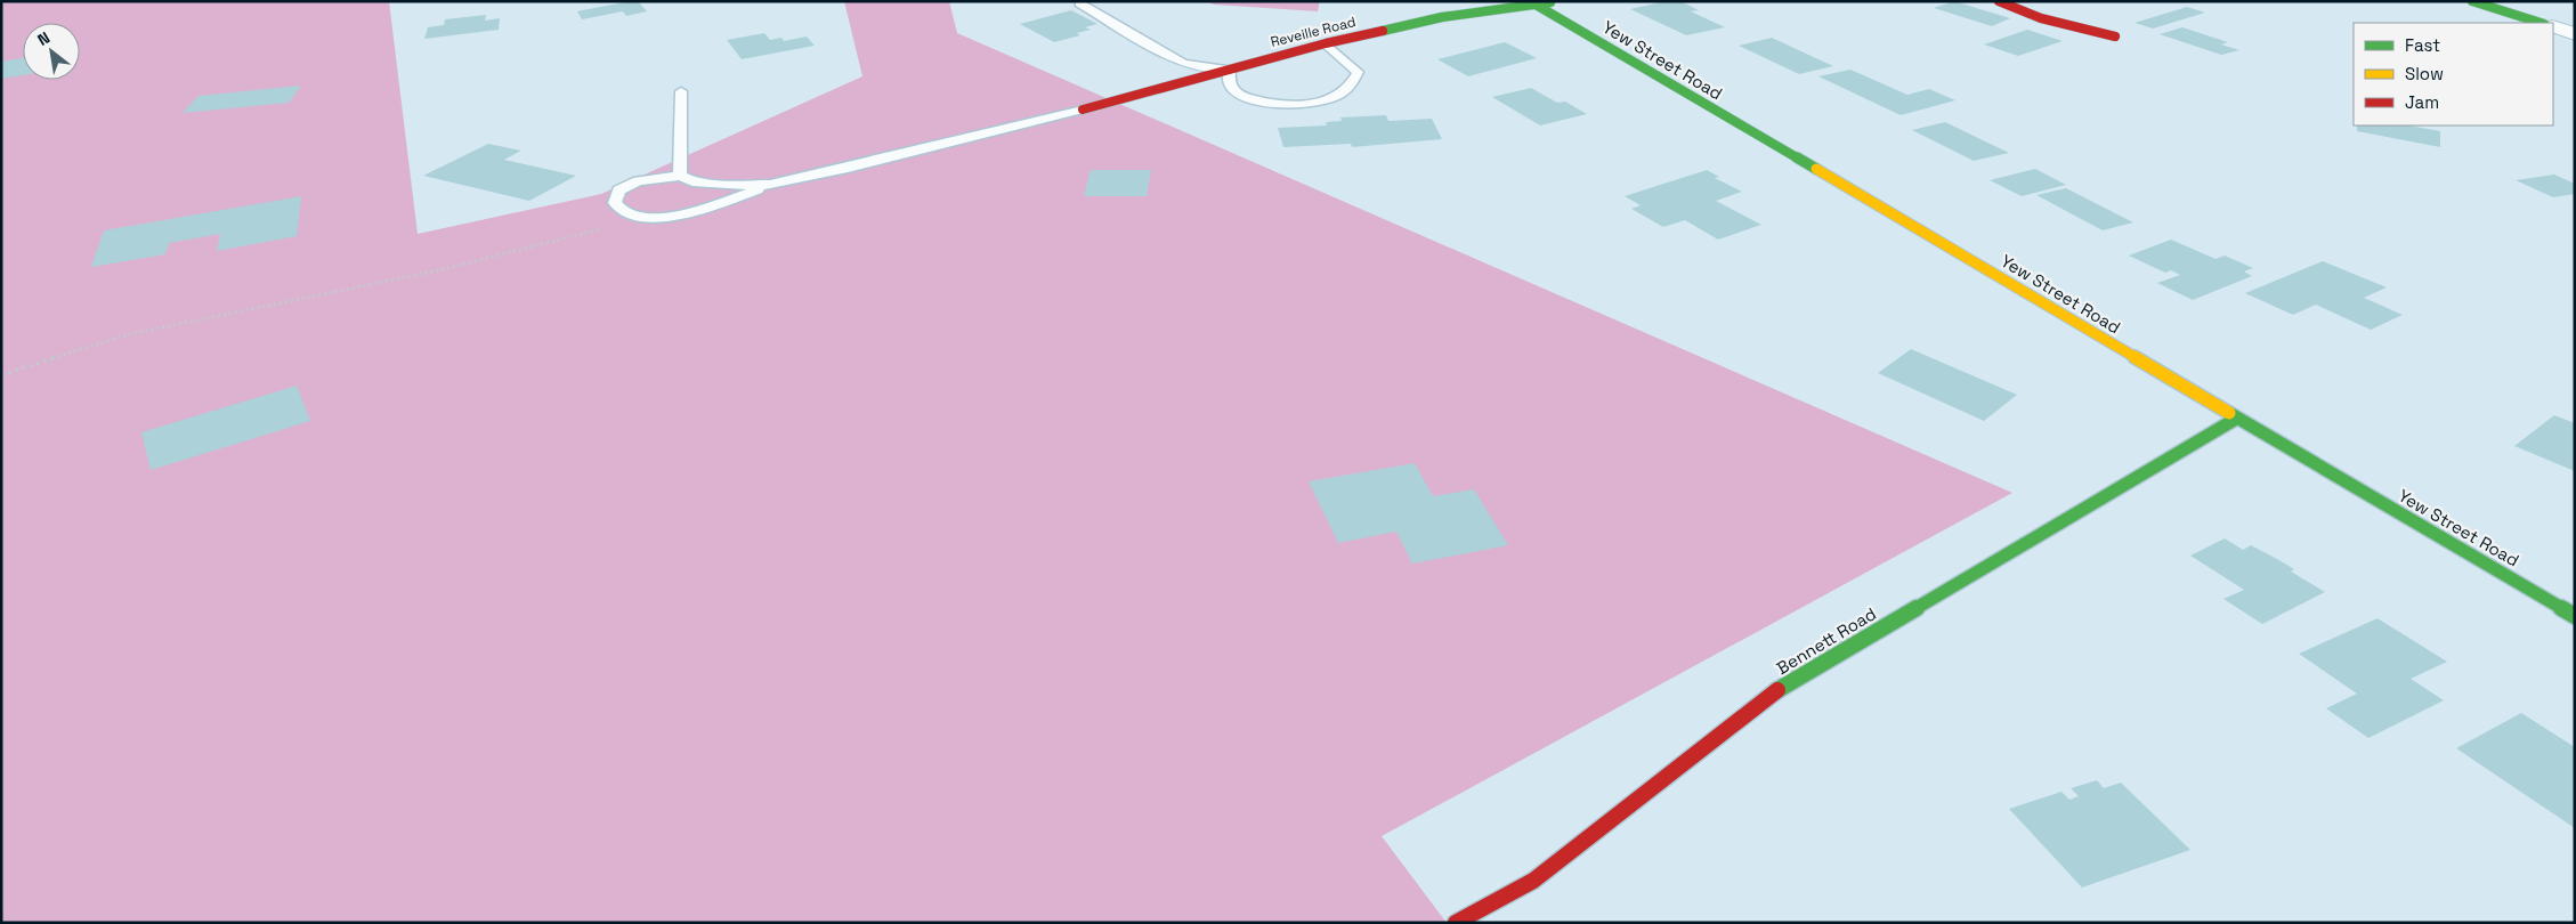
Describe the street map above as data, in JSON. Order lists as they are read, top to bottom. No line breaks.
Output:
{"streets":{"street":["Reveille Road","Yew Street Road","Bennett Road"]},"crossings":[["Reveille Road","Yew Street Road"],["Yew Street Road","Bennett Road"]],"legend":["Fast","Slow","Jam"],"north":"top left"}
